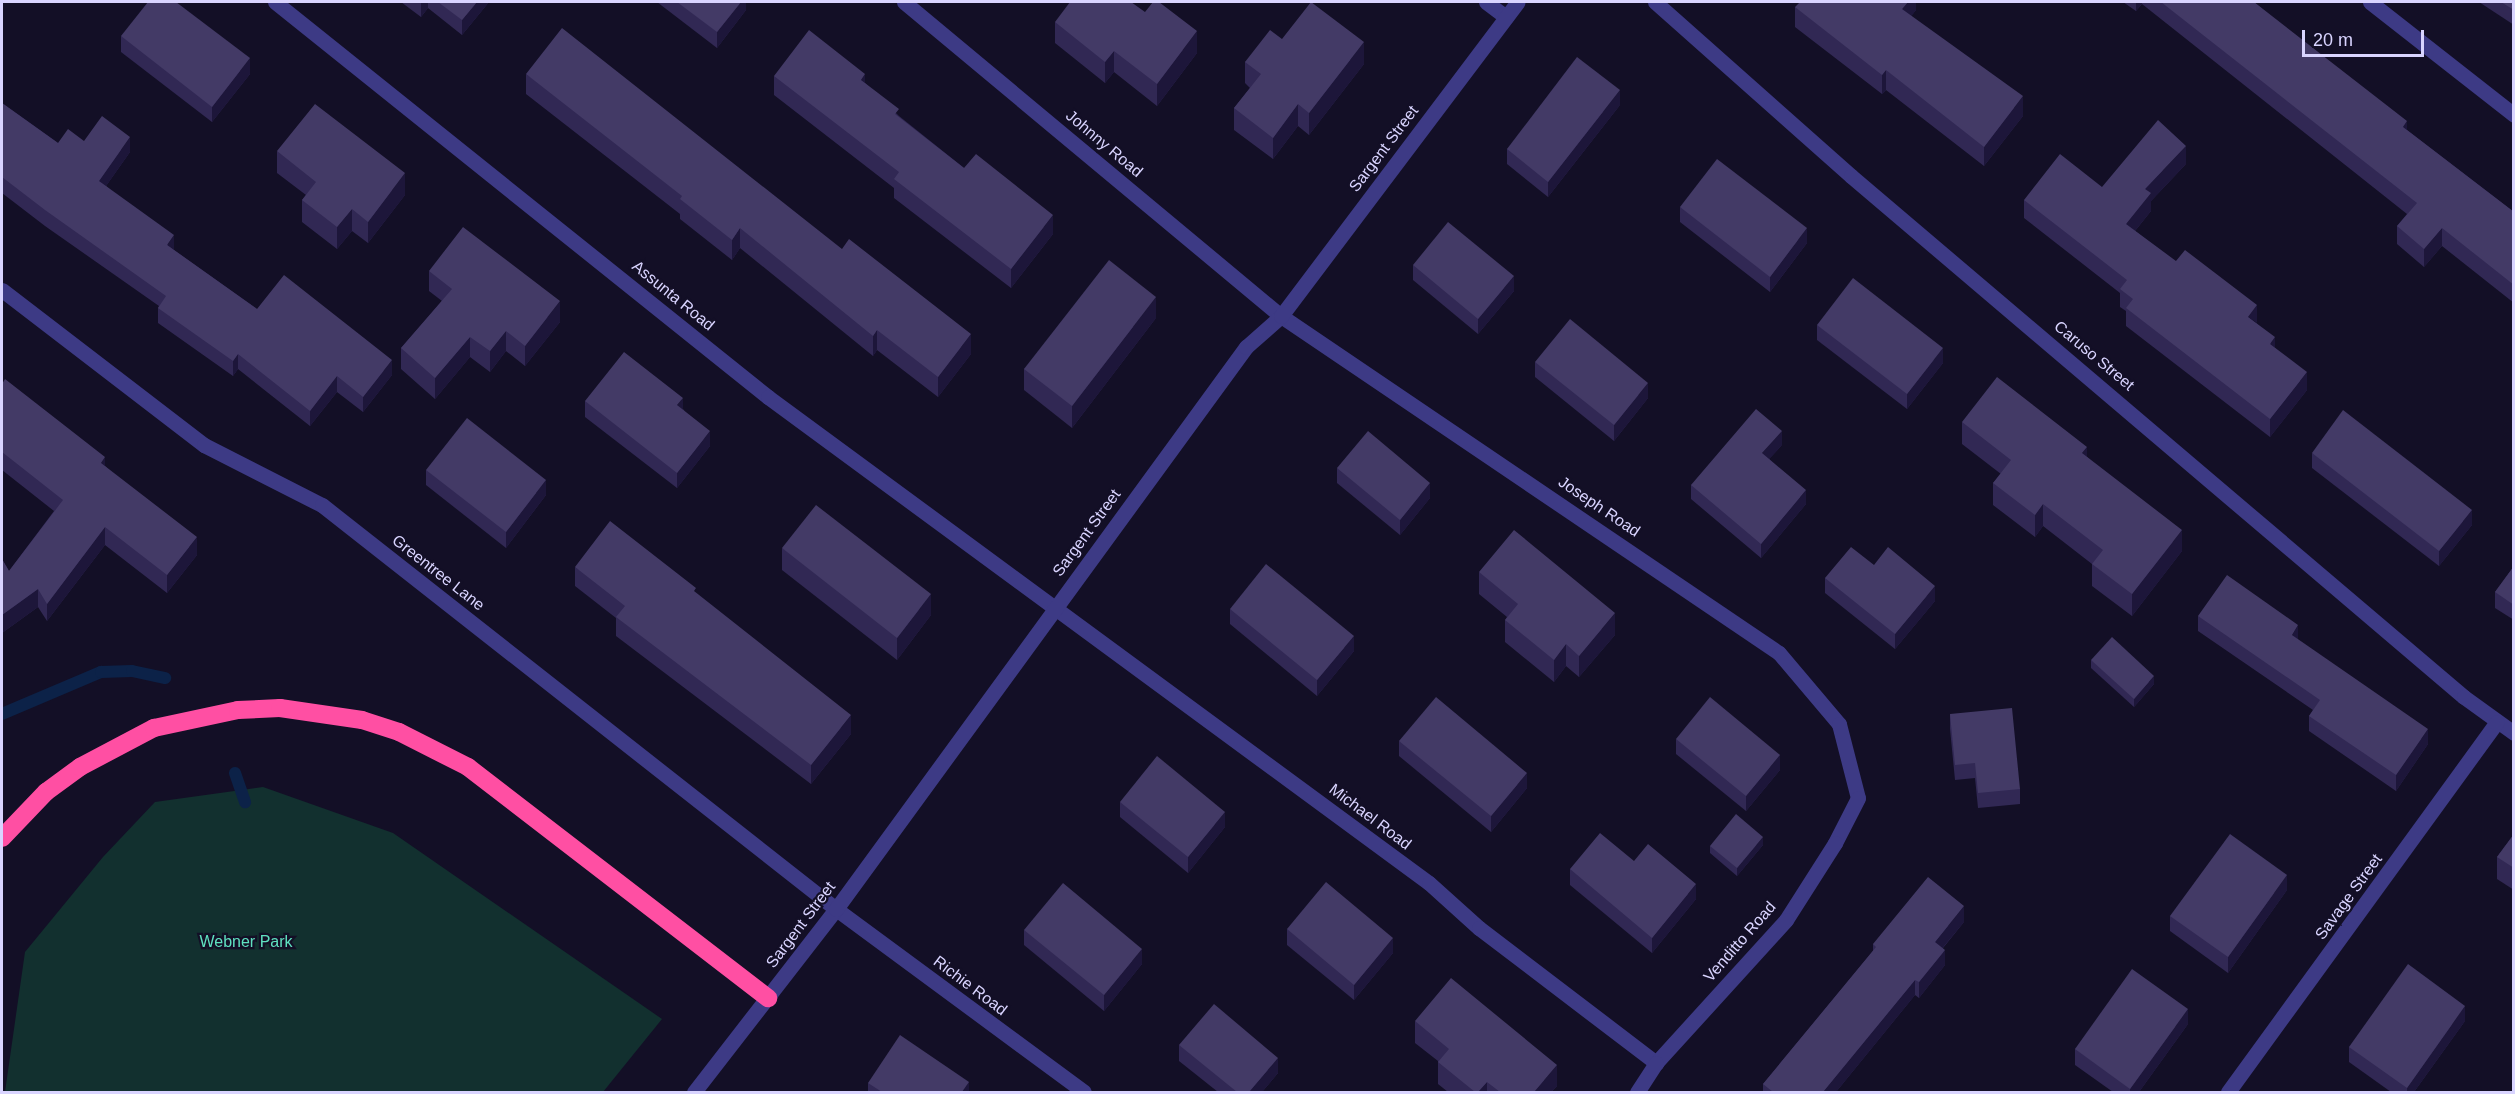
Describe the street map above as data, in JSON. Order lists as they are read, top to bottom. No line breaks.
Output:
{"streets":{"street":["Johnny Road","Sargent Street","Assunta Road","Caruso Street","Joseph Road","Greentree Lane","Michael Road","Savage Street","Venditto Road","Richie Road"]},"crossings":[["Johnny Road","Sargent Street"],["Johnny Road","Joseph Road"],["Sargent Street","Assunta Road"],["Sargent Street","Joseph Road"],["Sargent Street","Greentree Lane"],["Sargent Street","Michael Road"],["Sargent Street","Richie Road"],["Assunta Road","Michael Road"],["Caruso Street","Savage Street"],["Joseph Road","Venditto Road"],["Greentree Lane","Richie Road"],["Michael Road","Venditto Road"]],"parks":["Webner Park"],"scale_bar":"20 m"}
